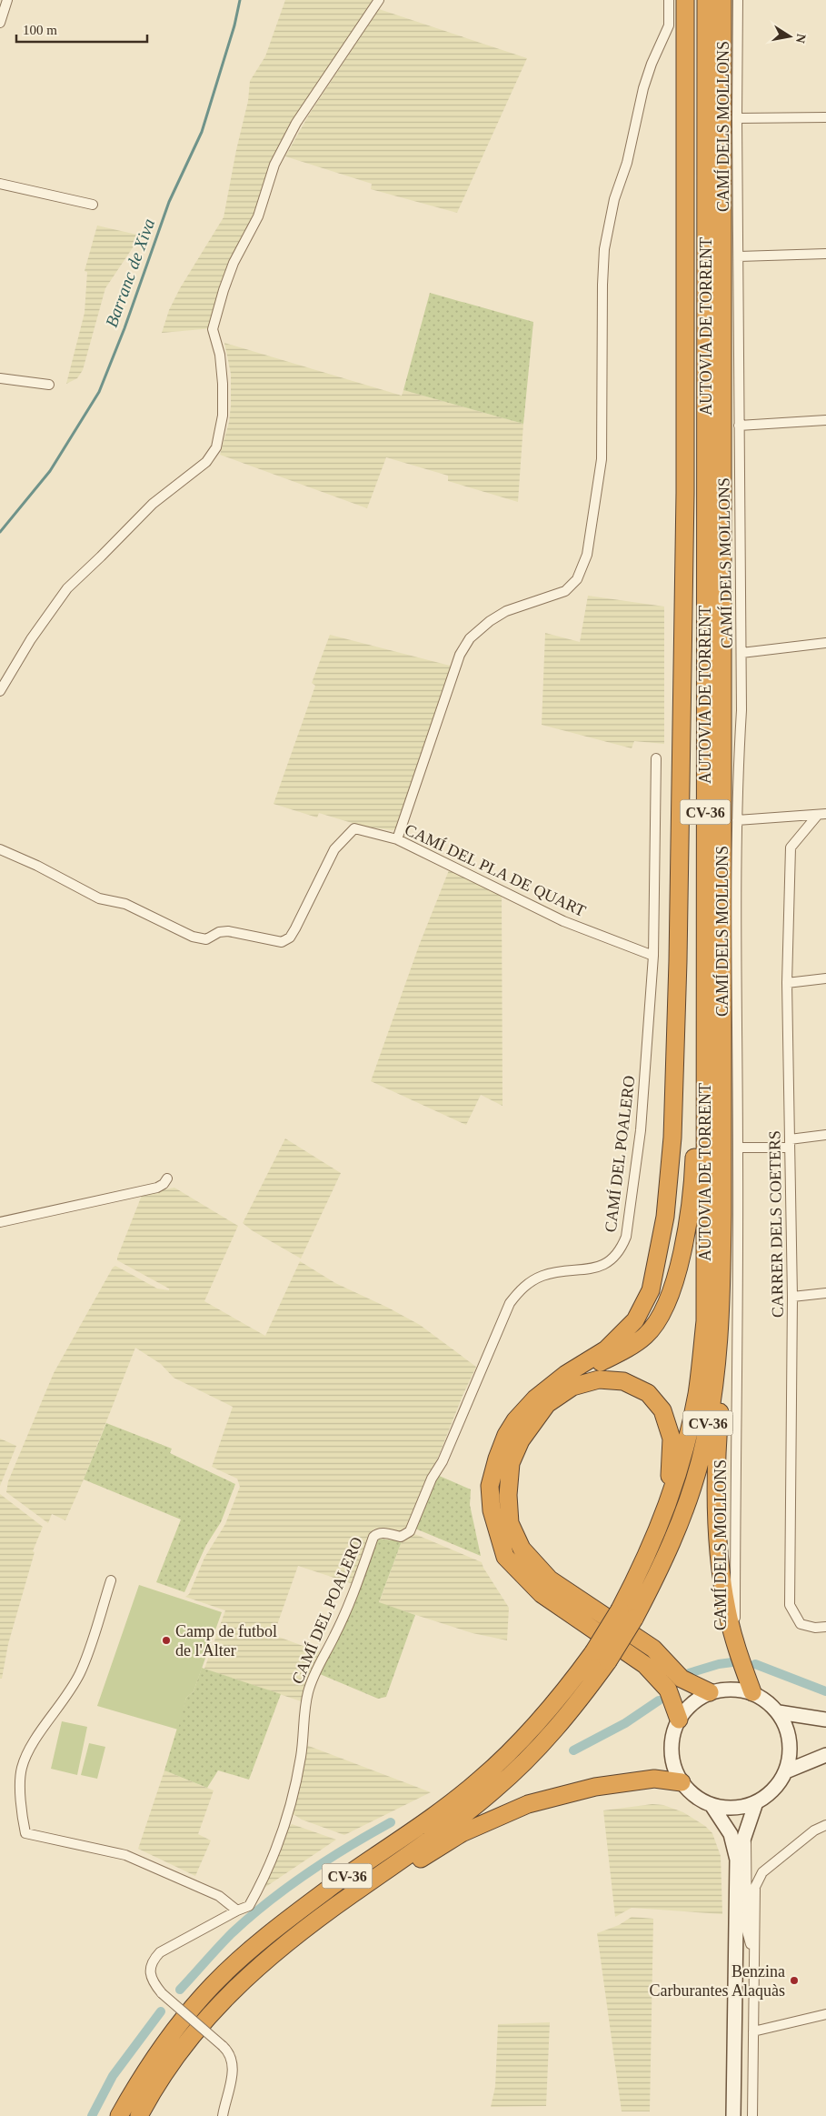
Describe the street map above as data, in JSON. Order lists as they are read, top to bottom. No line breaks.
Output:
{"streets":{"highway":["AUTOVIA DE TORRENT","CV-36"],"street":["CAMÍ DELS MOLLONS","CAMÍ DEL PLA DE QUART","CAMÍ DEL POALERO","CARRER DELS COETERS"]},"crossings":[["CAMÍ DEL PLA DE QUART","CAMÍ DEL POALERO"]],"water":["Barranc de Xiva"],"places":["Camp de futbol de l'Alter","Benzina Carburantes Alaquàs"],"scale_bar":"100 m","north":"right"}
